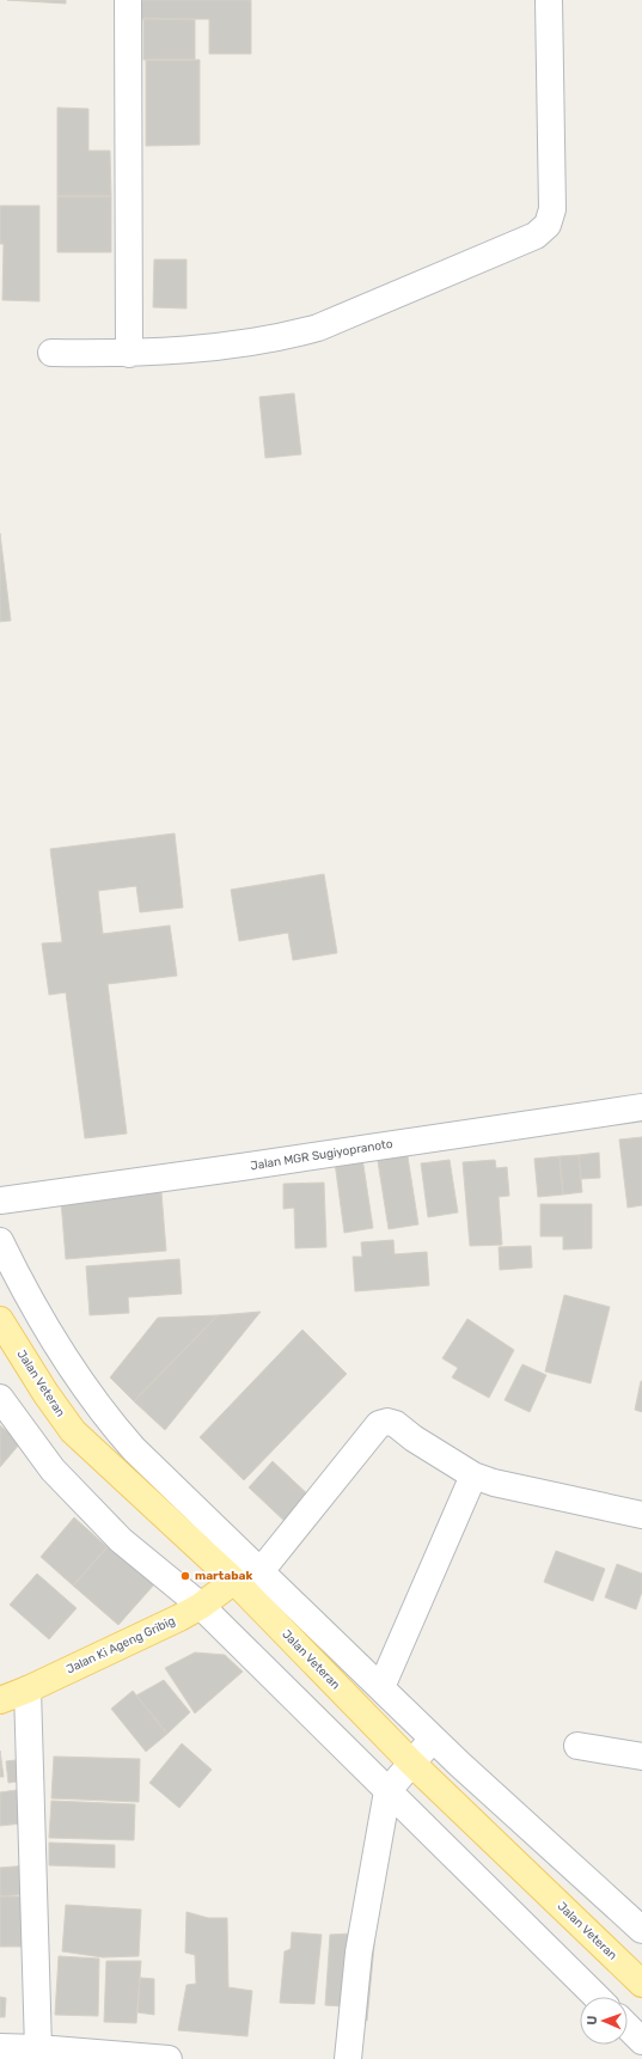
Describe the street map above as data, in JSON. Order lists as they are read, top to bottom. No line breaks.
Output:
{"streets":{"main road":["Jalan Veteran","Jalan Ki Ageng Gribig"],"street":["Jalan MGR Sugiyopranoto"]},"crossings":[["Jalan Veteran","Jalan Ki Ageng Gribig"]],"places":["martabak"],"north":"left"}
